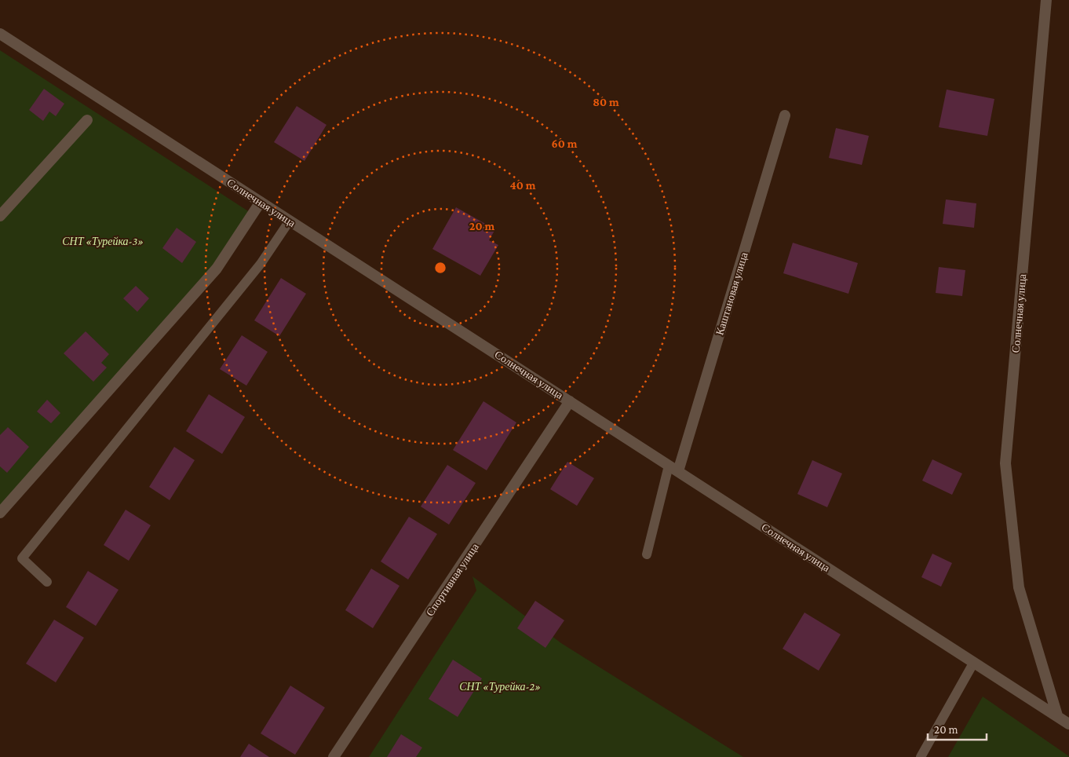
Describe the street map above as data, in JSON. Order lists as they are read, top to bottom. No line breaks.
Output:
{"streets":{"street":["Солнечная улица","Каштановая улица","Спортивная улица"]},"crossings":[["Солнечная улица","Каштановая улица"],["Солнечная улица","Спортивная улица"]],"parks":["СНТ «Турейка-3»","СНТ «Турейка-2»"],"scale_bar":"20 m","rings":["80 m","60 m","40 m","20 m"]}
